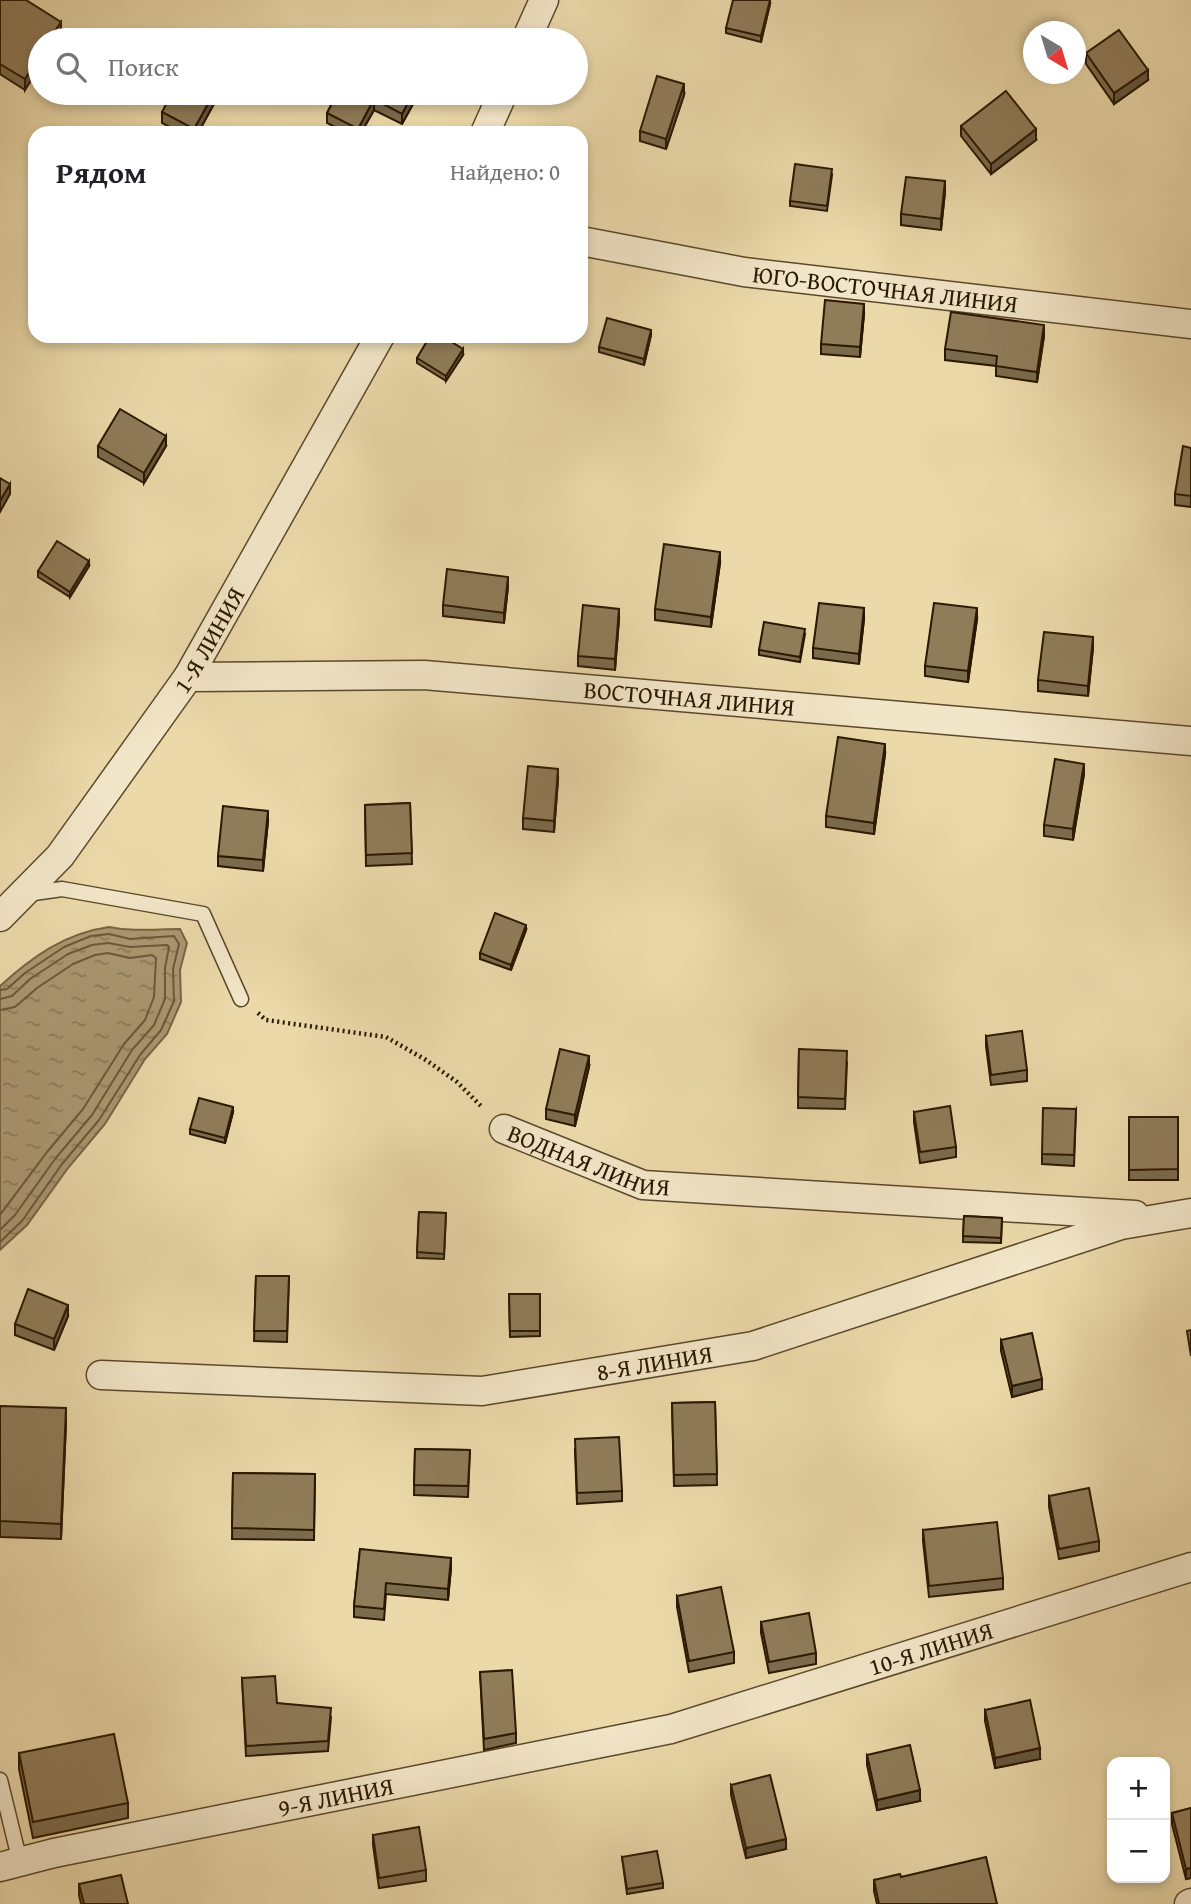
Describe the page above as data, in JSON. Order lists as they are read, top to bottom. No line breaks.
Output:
{"streets":{"street":["ЮГО-ВОСТОЧНАЯ ЛИНИЯ","1-Я ЛИНИЯ","ВОСТОЧНАЯ ЛИНИЯ","ВОДНАЯ ЛИНИЯ","8-Я ЛИНИЯ","10-Я ЛИНИЯ","9-Я ЛИНИЯ"]},"crossings":[["1-Я ЛИНИЯ","ВОСТОЧНАЯ ЛИНИЯ"],["ВОДНАЯ ЛИНИЯ","8-Я ЛИНИЯ"],["10-Я ЛИНИЯ","9-Я ЛИНИЯ"]],"north":"bottom right","page":{"search":"Поиск","heading":["Рядом","Найдено: 0"],"map_buttons":["+","−"]}}
